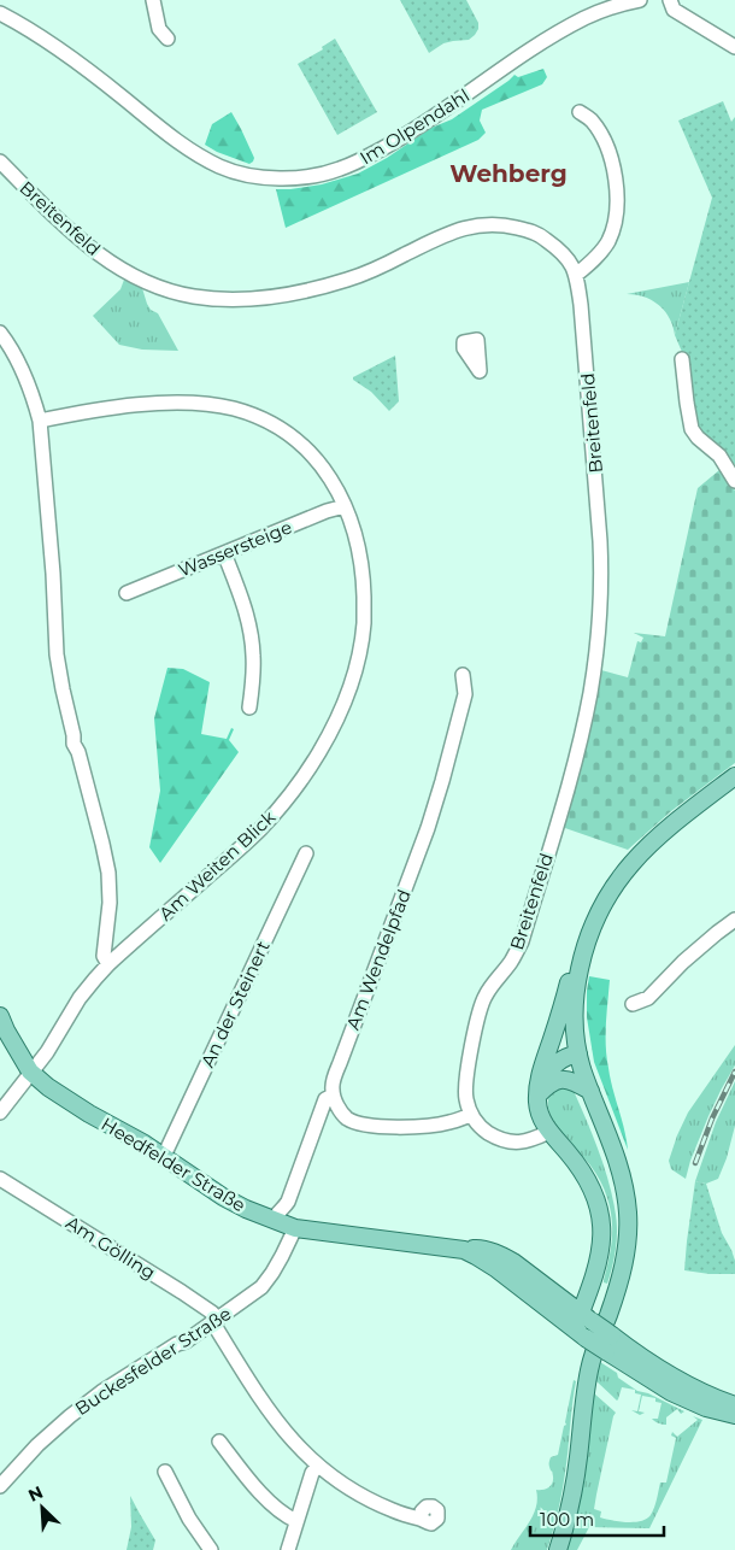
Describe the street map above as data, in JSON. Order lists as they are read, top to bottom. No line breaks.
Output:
{"streets":{"main road":["Heedfelder Straße"],"street":["Im Olpendahl","Breitenfeld","Wassersteige","Am Weiten Blick","Am Wendelpfad","An der Steinert","Am Gölling","Buckesfelder Straße"]},"crossings":[["Wassersteige","Am Weiten Blick"],["Am Weiten Blick","Heedfelder Straße"],["Am Wendelpfad","Heedfelder Straße"],["An der Steinert","Heedfelder Straße"],["Heedfelder Straße","Buckesfelder Straße"],["Am Gölling","Buckesfelder Straße"]],"districts":["Wehberg"],"scale_bar":"100 m","north":"top left"}
